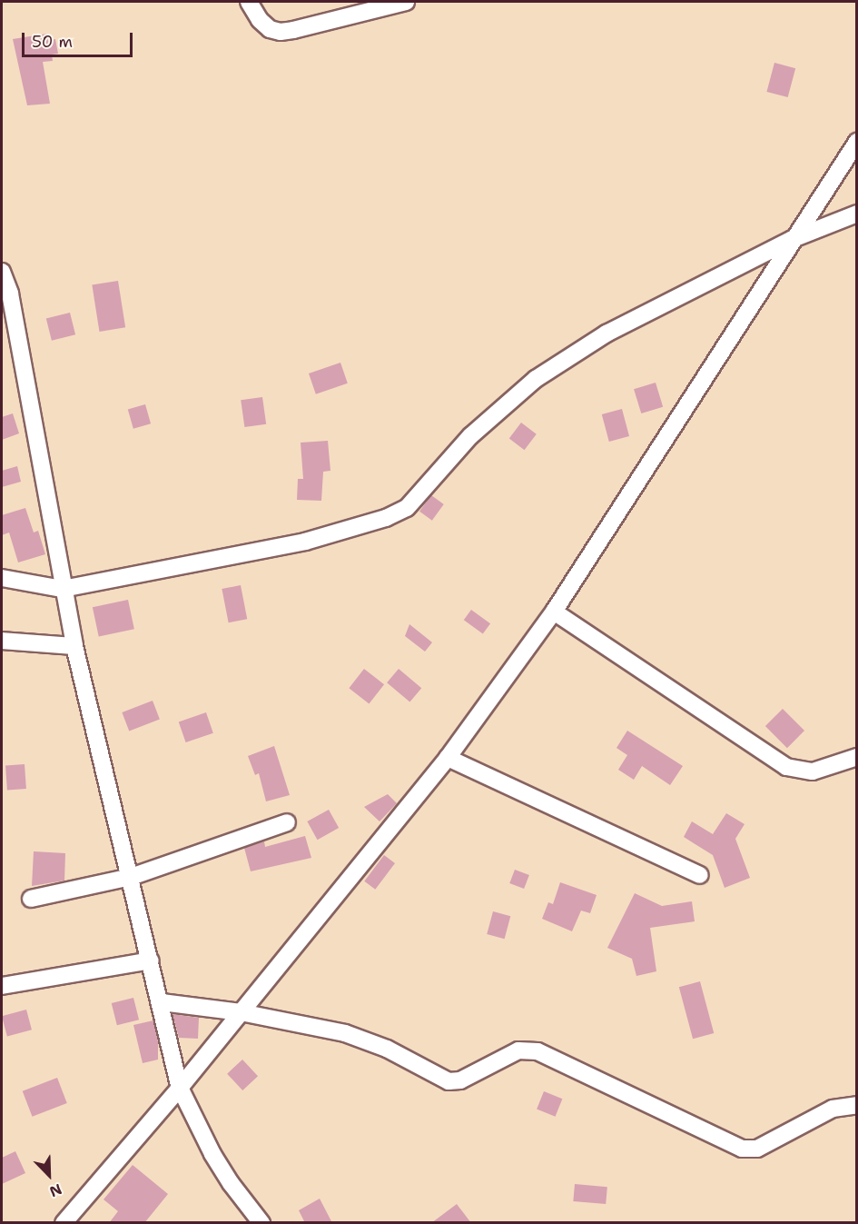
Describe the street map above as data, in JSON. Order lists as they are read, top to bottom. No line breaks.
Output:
{"scale_bar":"50 m","north":"bottom right"}
